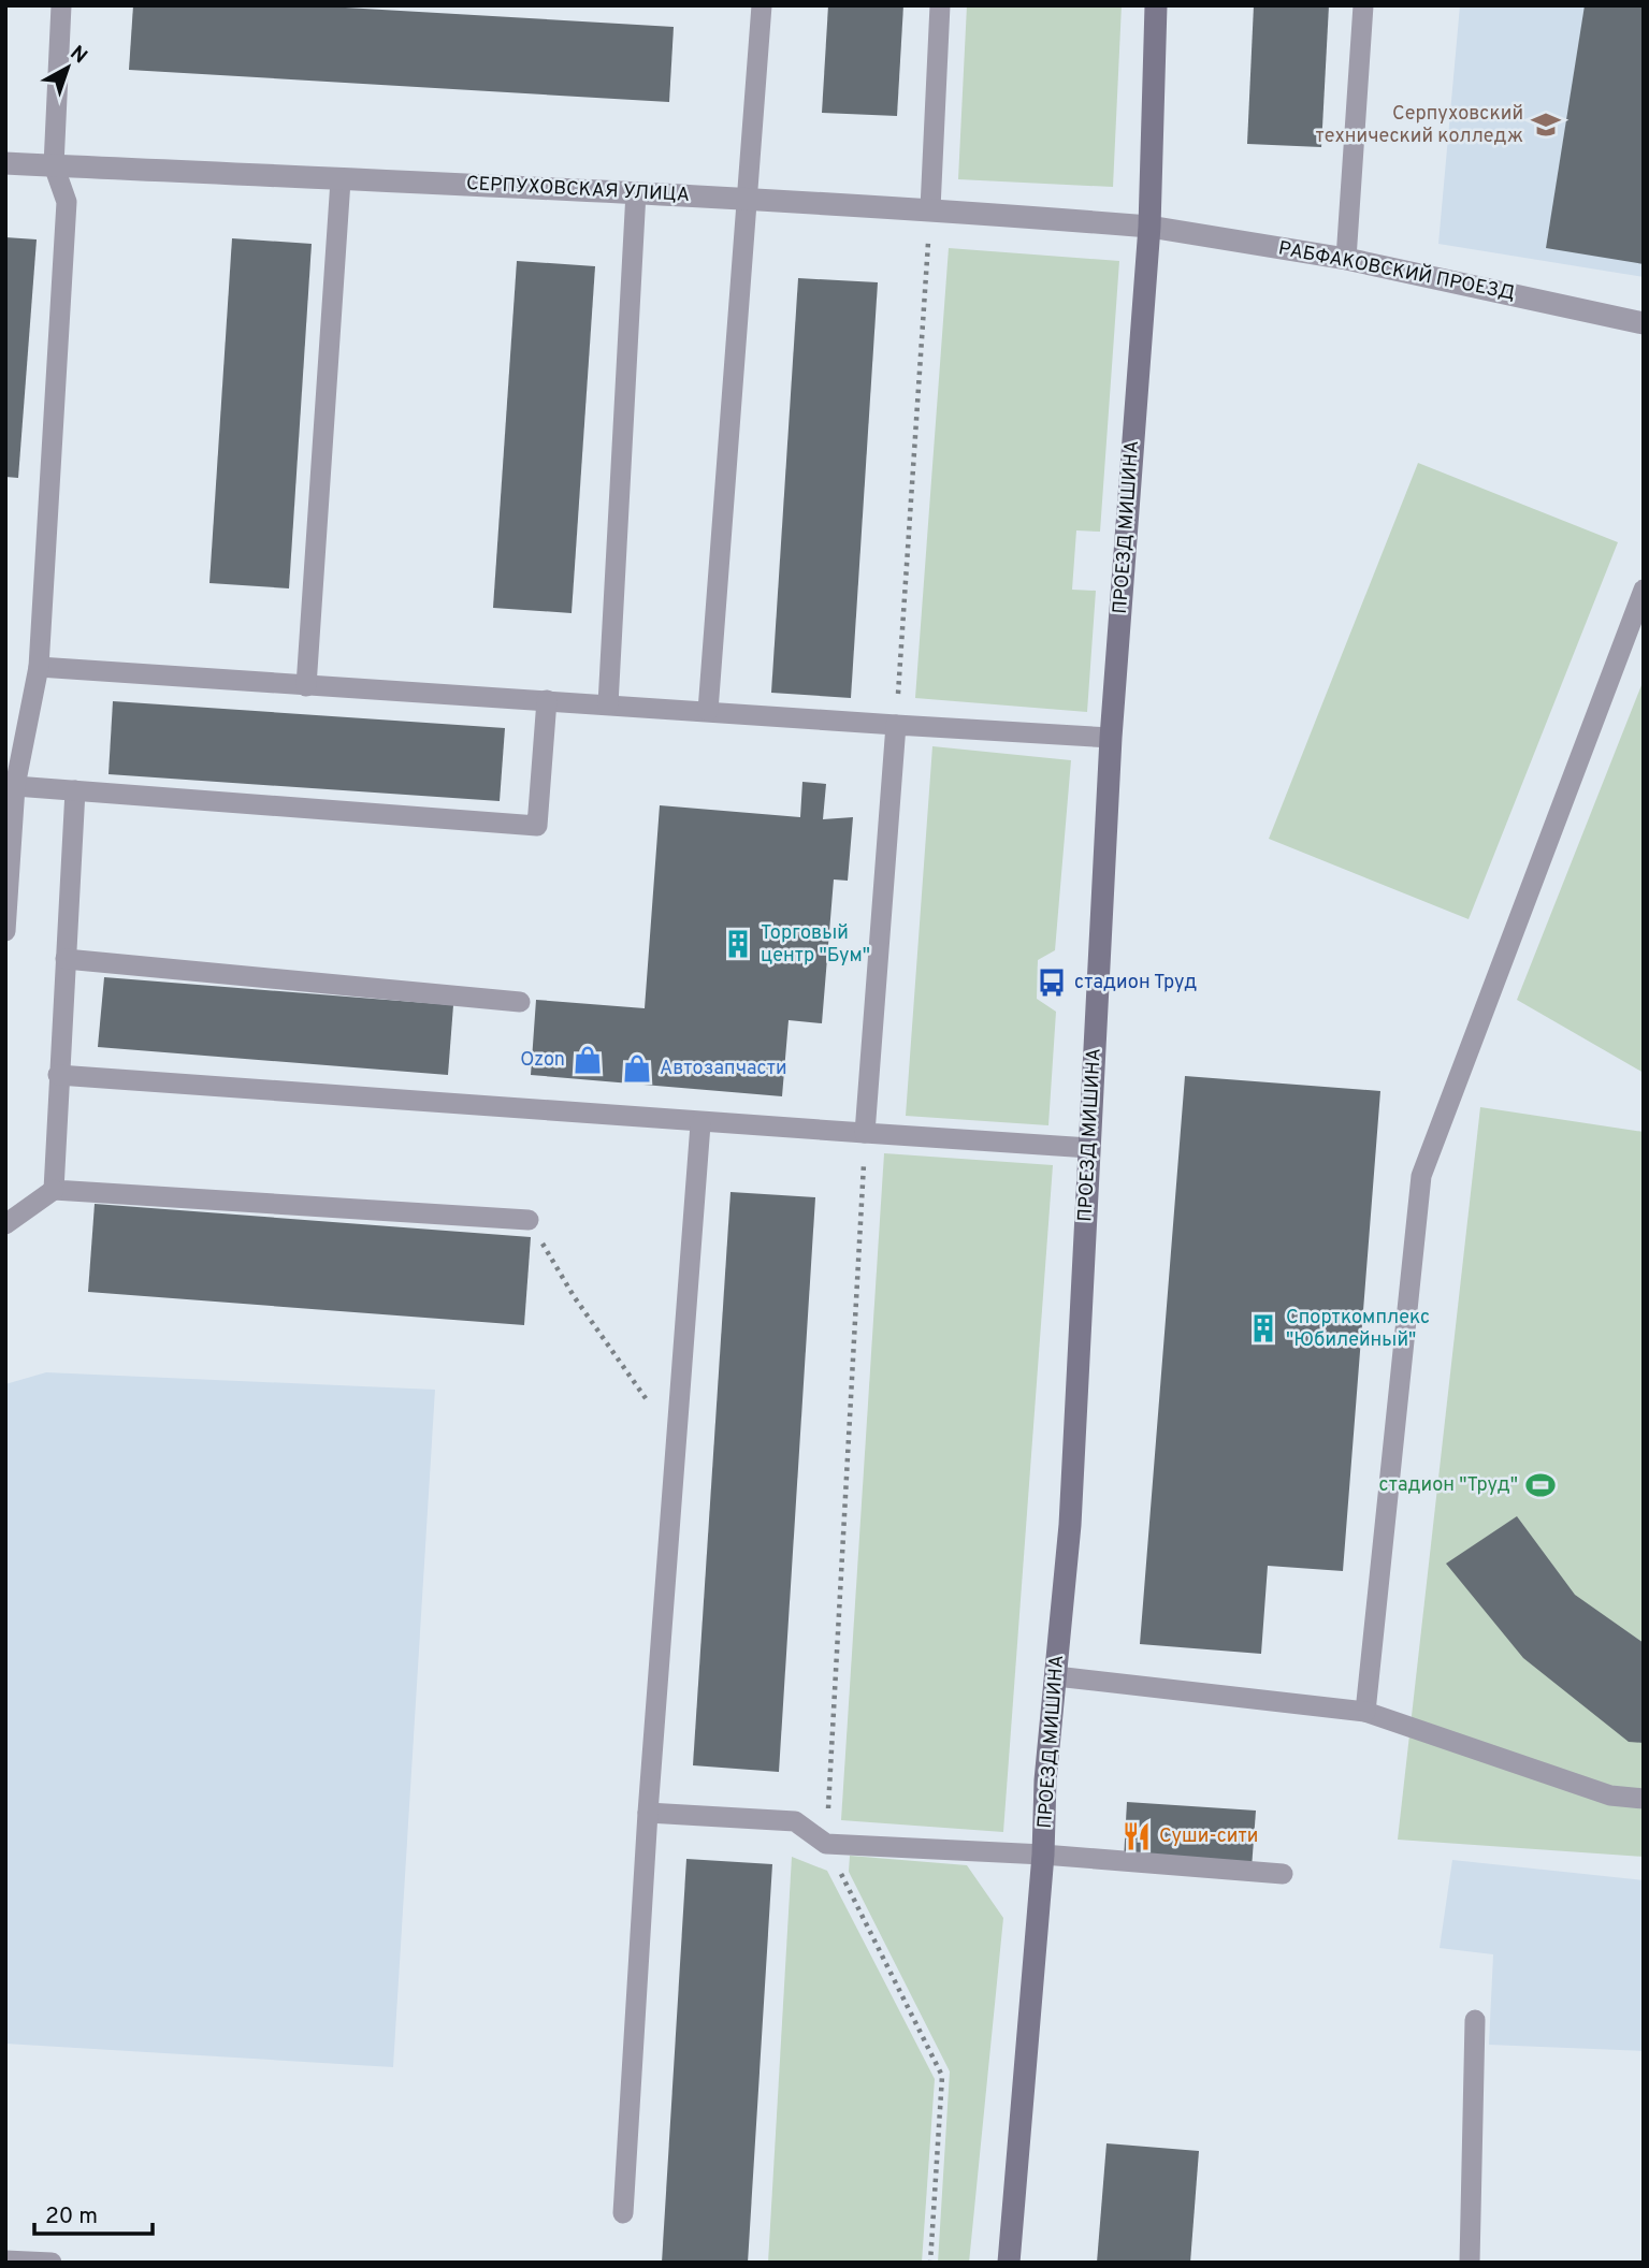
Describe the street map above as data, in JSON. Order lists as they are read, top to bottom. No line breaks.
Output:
{"streets":{"main road":["ПРОЕЗД МИШИНА"],"street":["СЕРПУХОВСКАЯ УЛИЦА","РАБФАКОВСКИЙ ПРОЕЗД"]},"crossings":[["СЕРПУХОВСКАЯ УЛИЦА","РАБФАКОВСКИЙ ПРОЕЗД"],["СЕРПУХОВСКАЯ УЛИЦА","ПРОЕЗД МИШИНА"],["РАБФАКОВСКИЙ ПРОЕЗД","ПРОЕЗД МИШИНА"]],"places":{"school or university":["Серпуховский технический колледж"],"building":["Торговый центр \"Бум\"","Спорткомплекс \"Юбилейный\""],"bus stop":["стадион Труд"],"shop":["Ozon","Автозапчасти"],"sports":["стадион \"Труд\""],"restaurant":["Суши-сити"]},"scale_bar":"20 m","north":"top right"}
